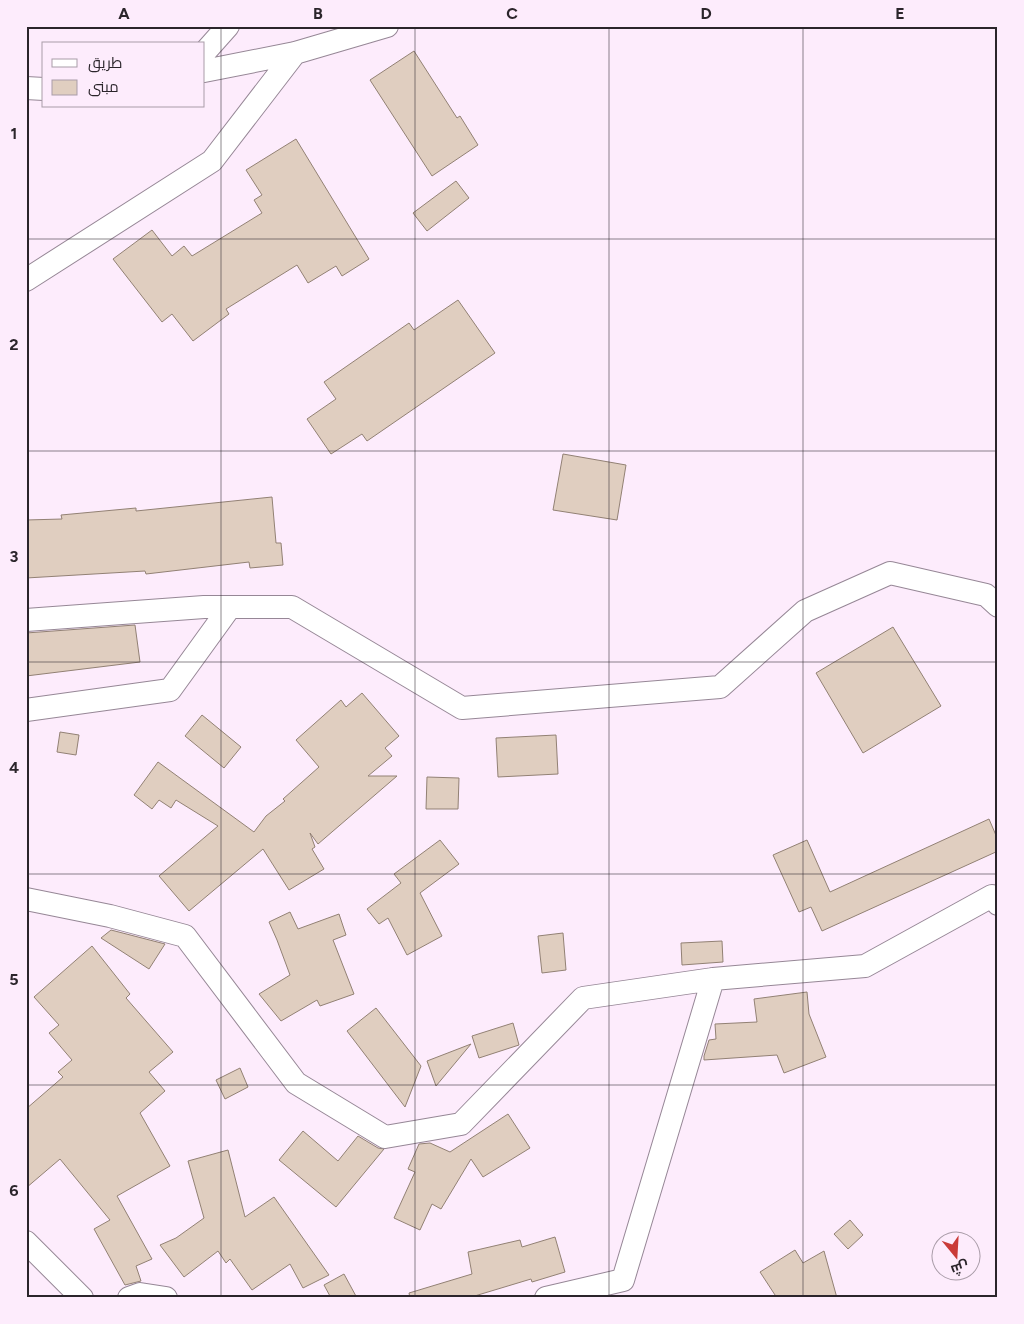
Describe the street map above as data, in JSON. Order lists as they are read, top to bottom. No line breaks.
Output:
{"legend":["طريق","مبنى"],"north":"bottom","grid":{"columns":["A","B","C","D","E"],"rows":["1","2","3","4","5","6"]}}
